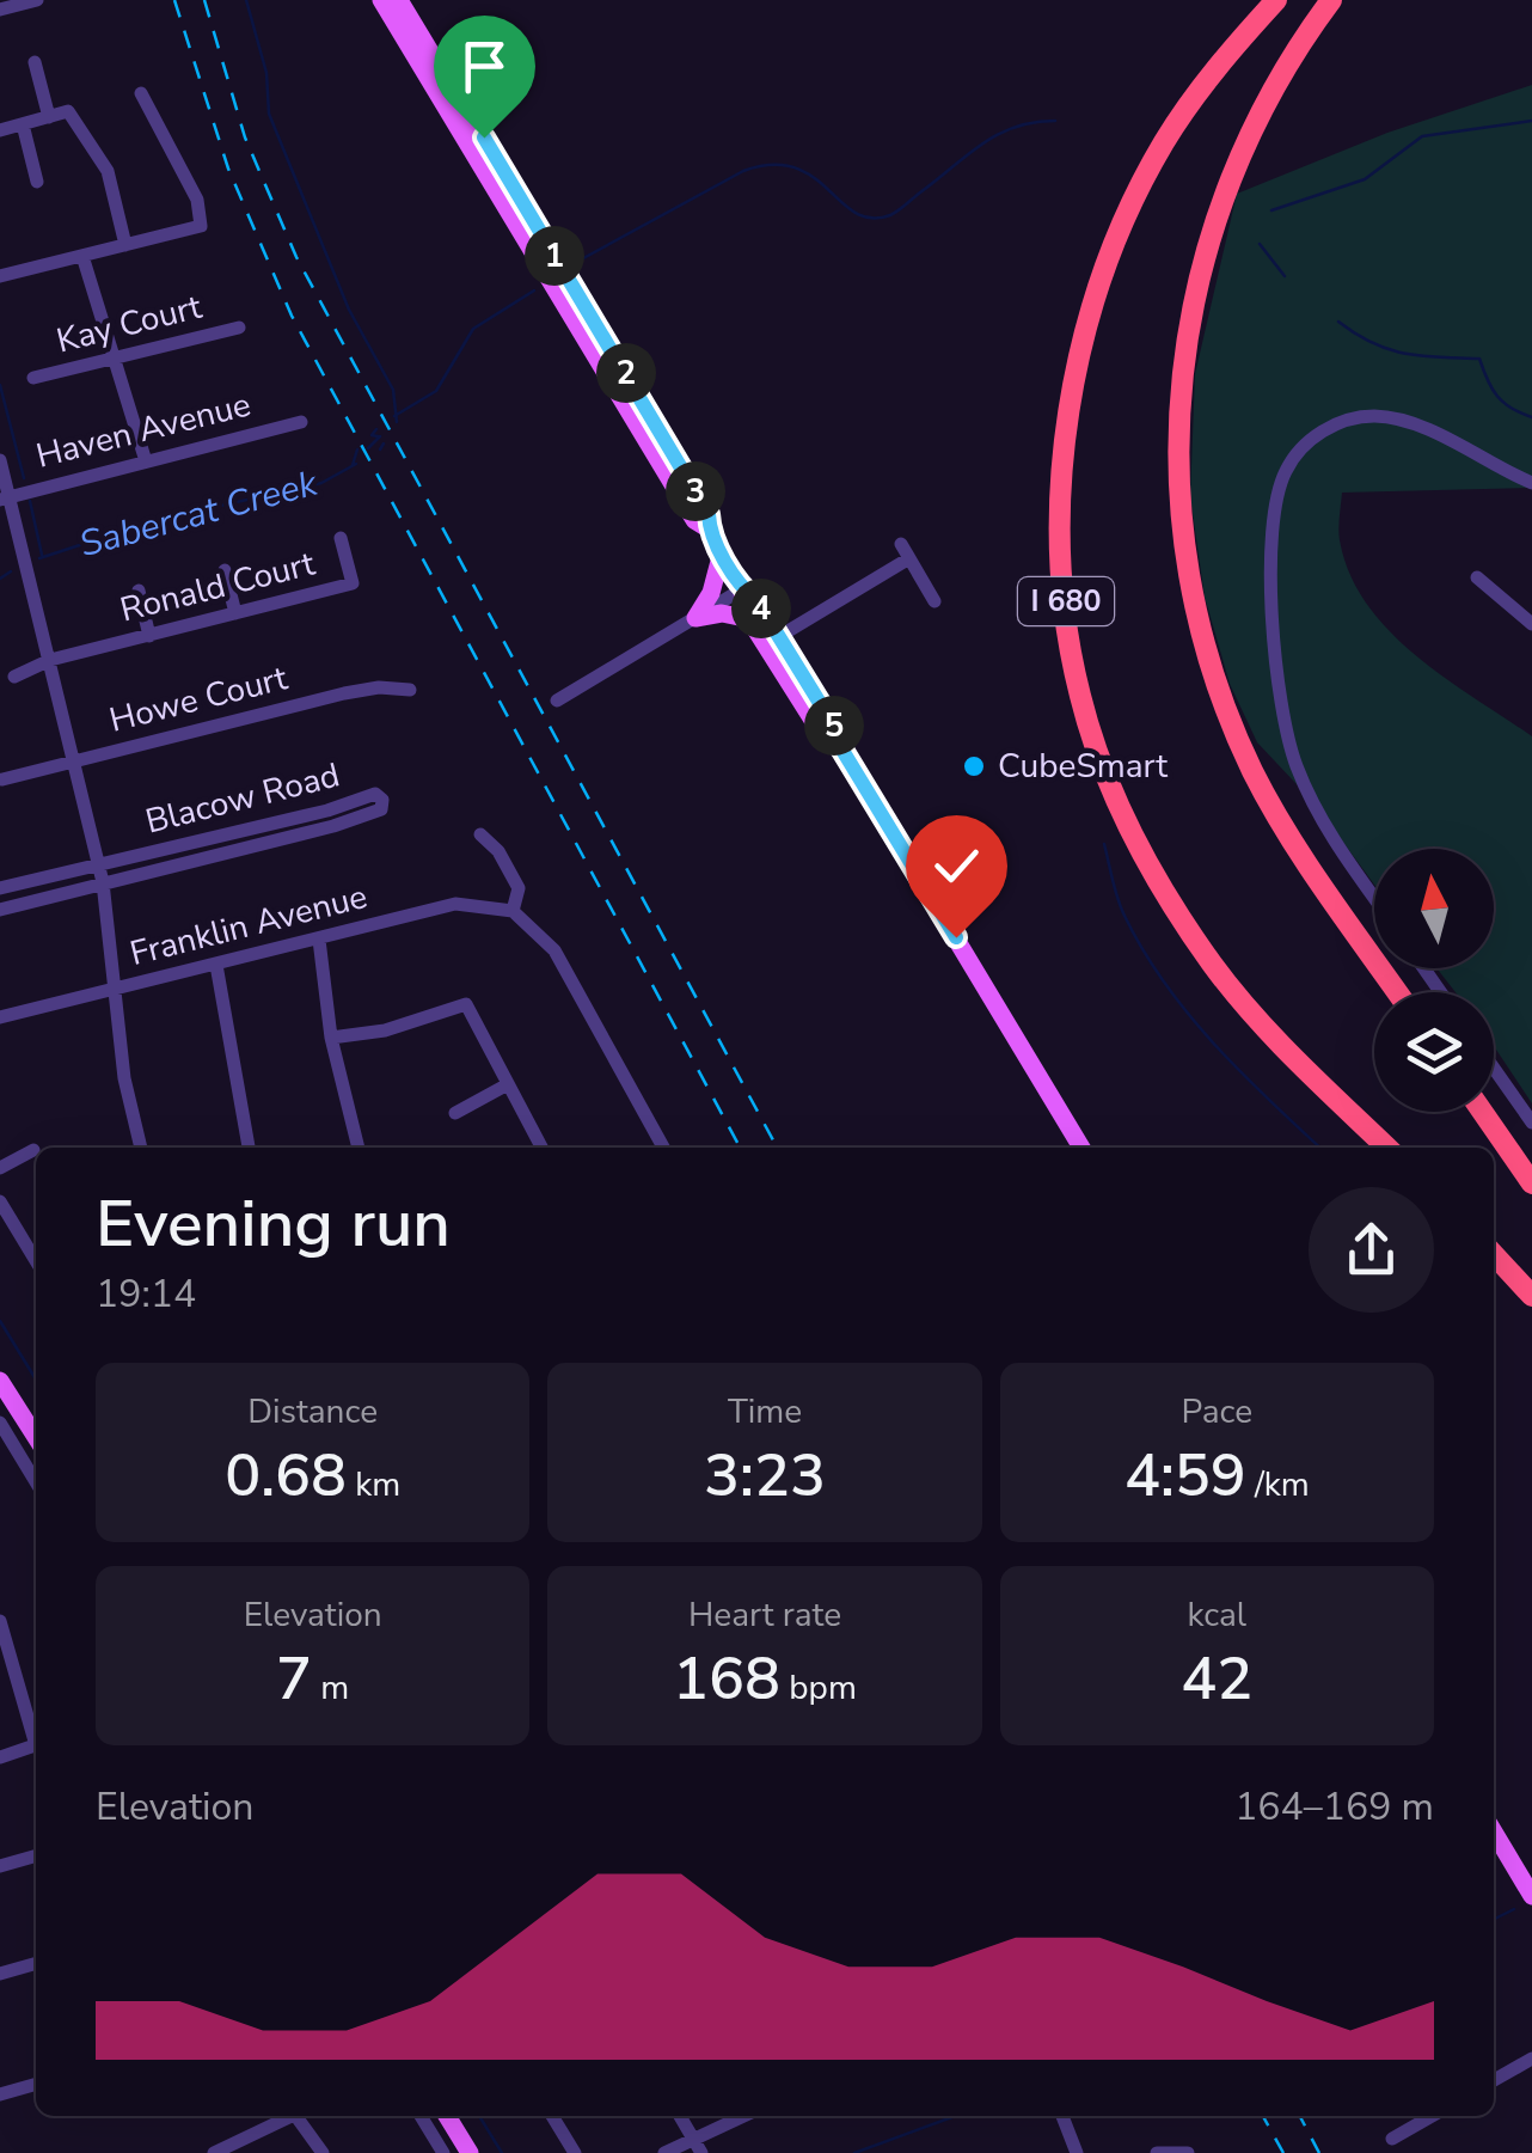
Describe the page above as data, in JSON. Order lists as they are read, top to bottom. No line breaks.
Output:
{"streets":{"highway":["I 680"],"street":["Kay Court","Haven Avenue","Ronald Court","Howe Court","Blacow Road","Franklin Avenue"]},"water":["Sabercat Creek"],"places":["CubeSmart"],"north":"top","page":{"pins":["1","2","3","4","5"],"heading":["Evening run","19:14"],"stats":[["Distance","0.68 km"],["Time","3:23"],["Pace","4:59 /km"],["Elevation","7 m"],["Heart rate","168 bpm"],["kcal","42"]],"chart":["Elevation","164–169 m"]}}
